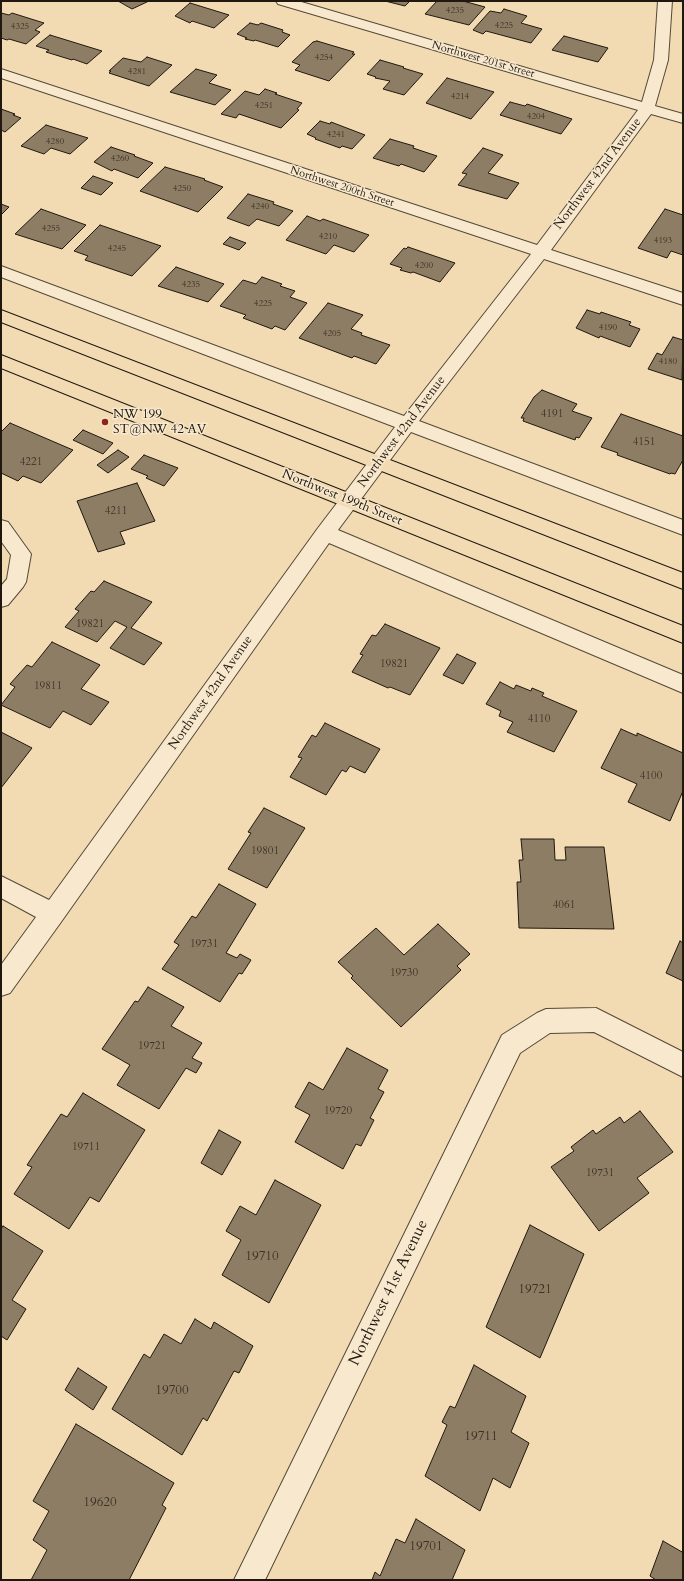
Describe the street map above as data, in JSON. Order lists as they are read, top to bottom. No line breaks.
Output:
{"streets":{"main road":["Northwest 199th Street"],"street":["Northwest 201st Street","Northwest 42nd Avenue","Northwest 200th Street","Northwest 41st Avenue"]},"crossings":[["Northwest 201st Street","Northwest 42nd Avenue"],["Northwest 42nd Avenue","Northwest 200th Street"],["Northwest 42nd Avenue","Northwest 199th Street"]],"places":["NW 199 ST@NW 42 AV"],"house_numbers":["4235","4225","4325","4254","4281","4214","4251","4204","4241","4280","4260","4250","4240","4255","4210","4193","4245","4200","4235","4225","4190","4205","4180","4191","4151","4221","4211","19821","19821","19811","4110","4100","19801","4061","19731","19730","19721","19720","19711","19731","19710","19721","19700","19711","19620","19701"]}
